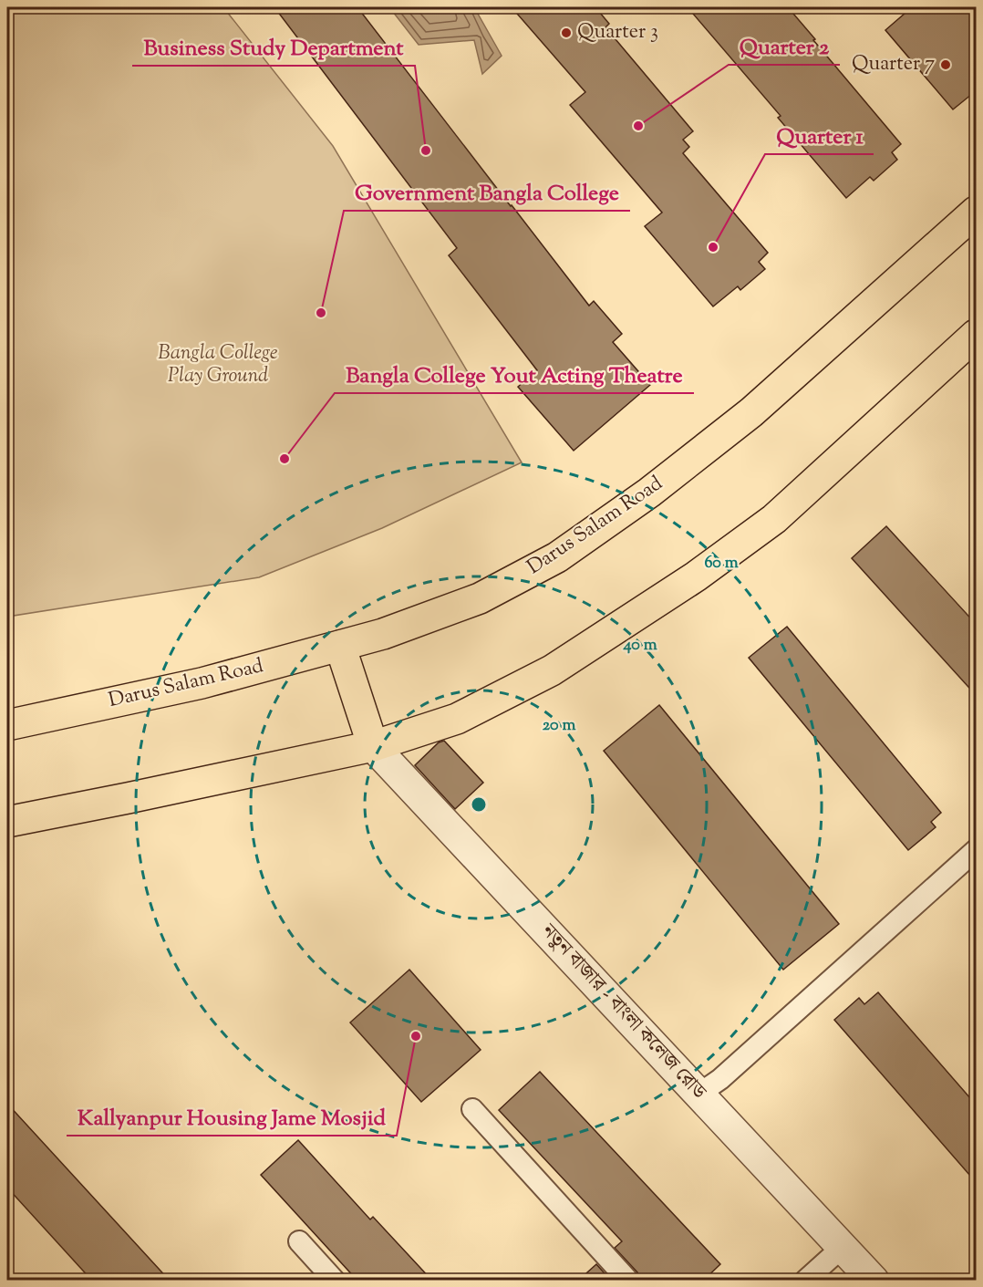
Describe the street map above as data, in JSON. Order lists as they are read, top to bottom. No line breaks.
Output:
{"streets":{"main road":["Darus Salam Road"],"street":["নতুন বাজার - বাংলা কলেজ রোড"]},"parks":["Bangla College Play Ground"],"places":["Quarter 3","Quarter 7","Quarter 2","Business Study Department","Quarter 1","Government Bangla College","Bangla College Yout Acting Theatre","Kallyanpur Housing Jame Mosjid"],"rings":["60 m","40 m","20 m"]}
